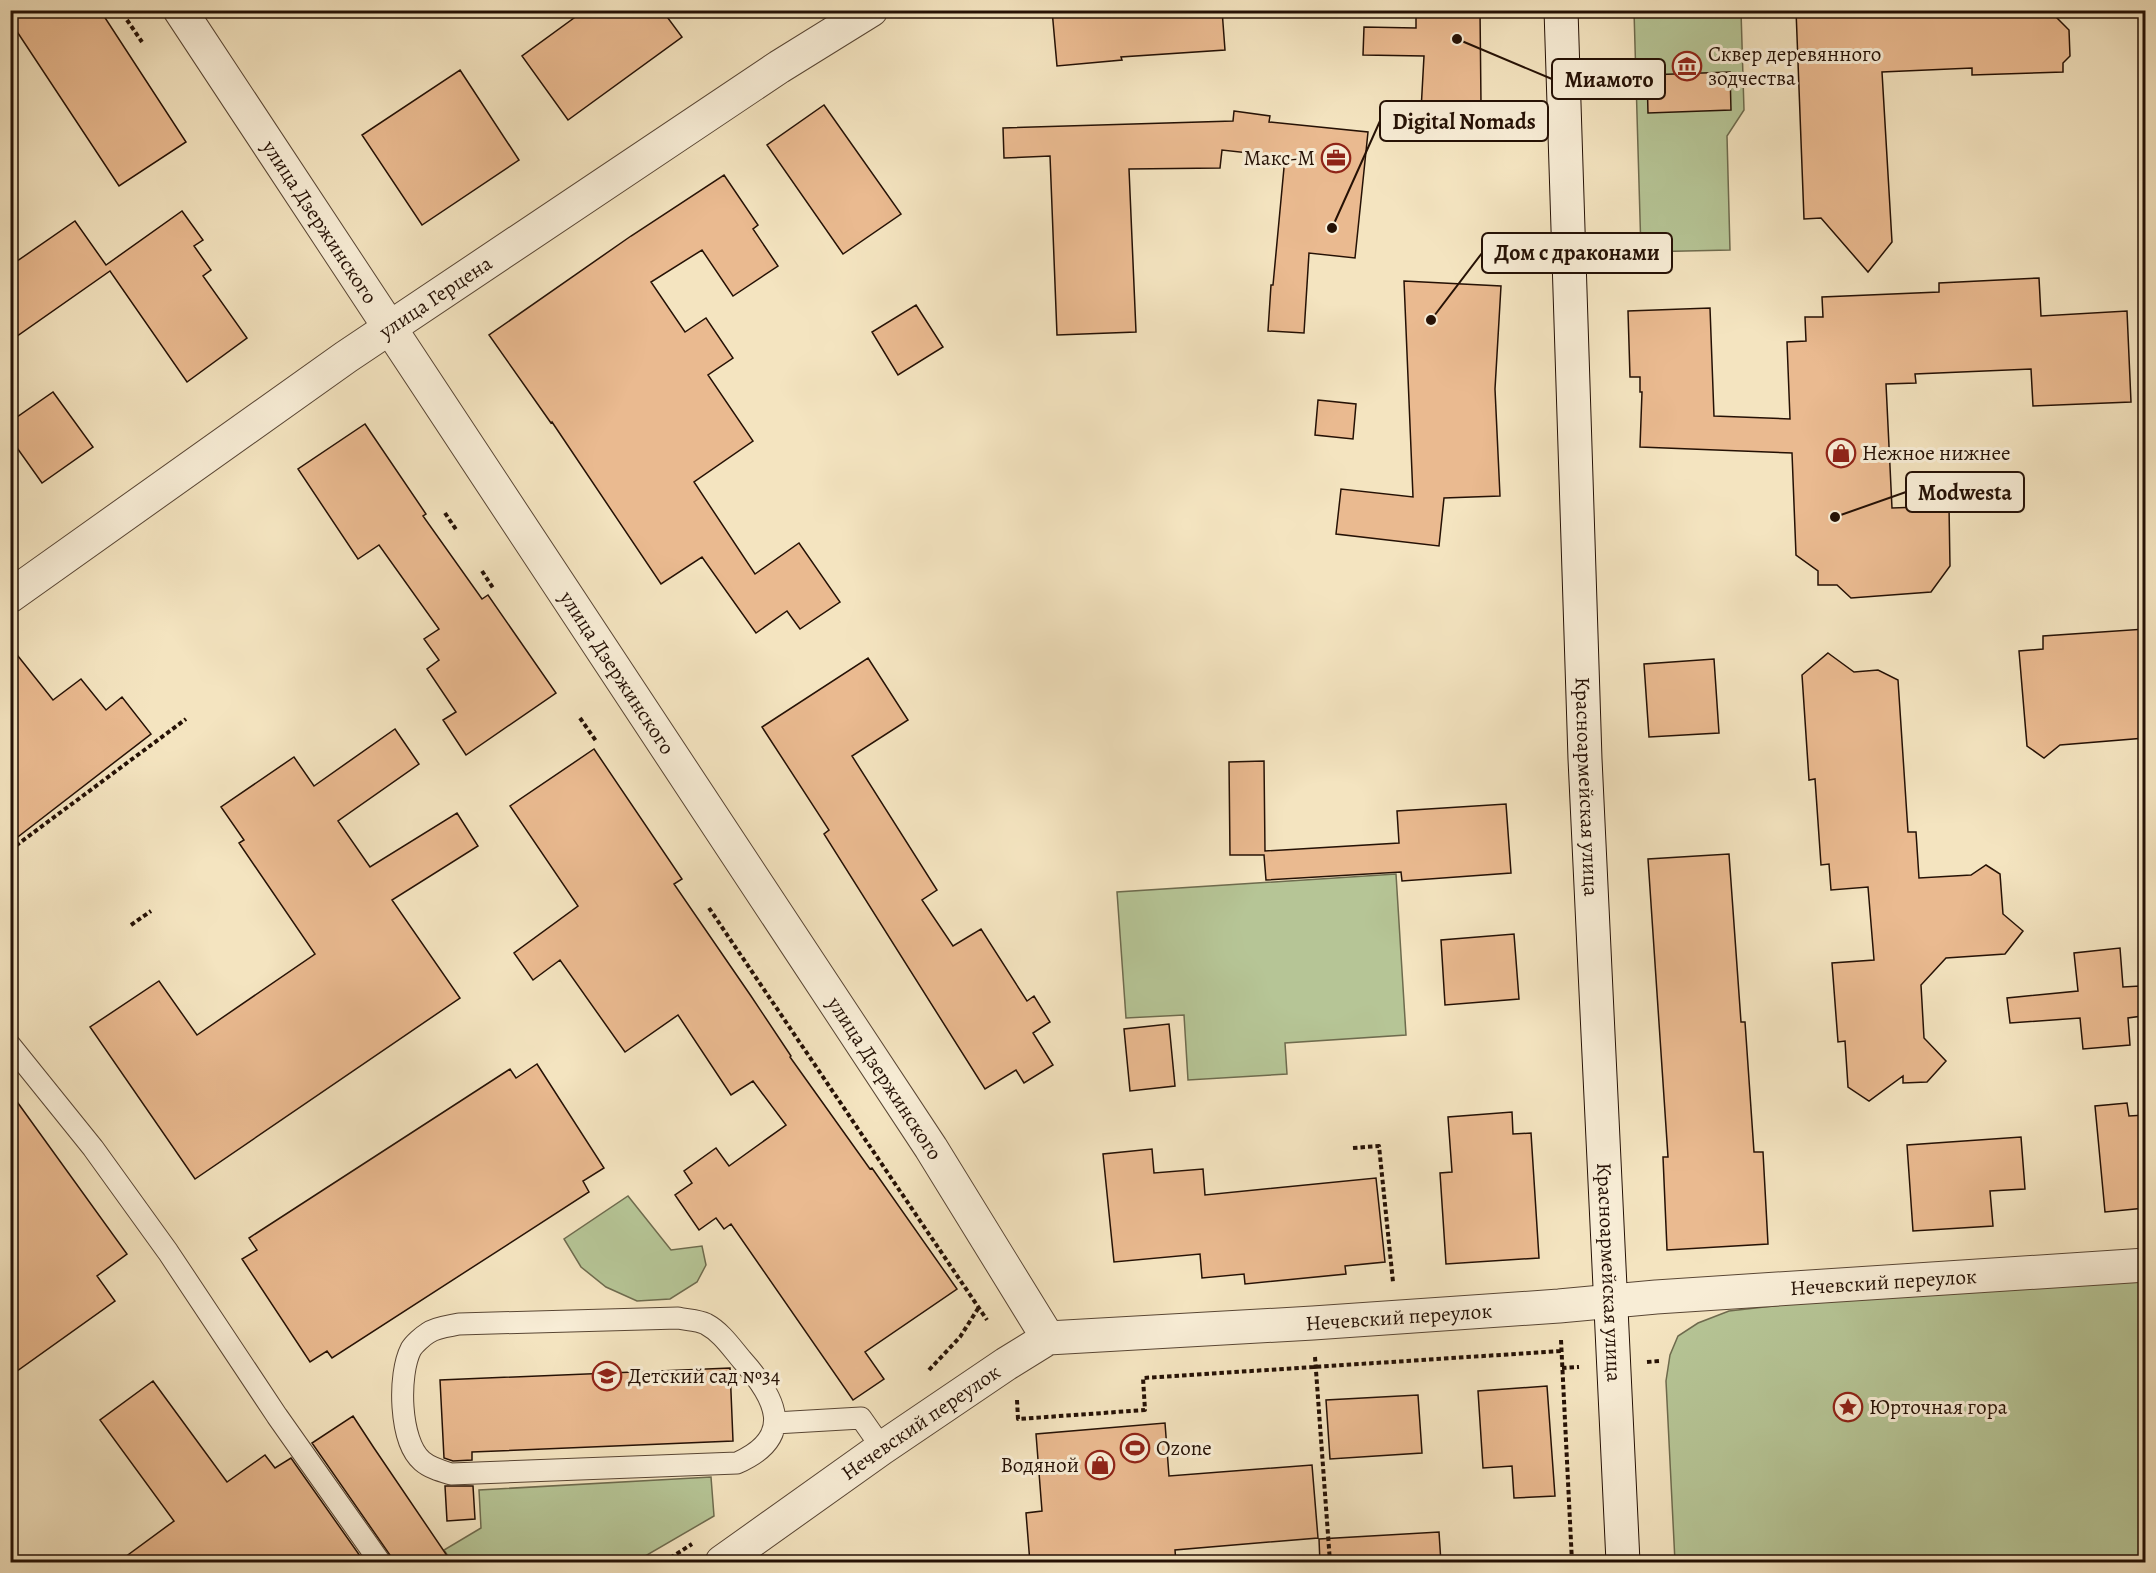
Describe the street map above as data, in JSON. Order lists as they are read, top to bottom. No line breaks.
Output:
{"streets":{"street":["улица Дзержинского","улица Герцена","Красноармейская улица","Нечевский переулок"]},"crossings":[["улица Дзержинского","улица Герцена"],["улица Дзержинского","Нечевский переулок"],["Красноармейская улица","Нечевский переулок"]],"places":{"other":["Миамото","Digital Nomads","Дом с драконами","Modwesta"],"museum":["Сквер деревянного зодчества"],"office":["Макс-М"],"shop":["Нежное нижнее","Водяной"],"school or university":["Детский сад №34"],"place":["Юрточная гора"],"sports":["Ozone"]}}
